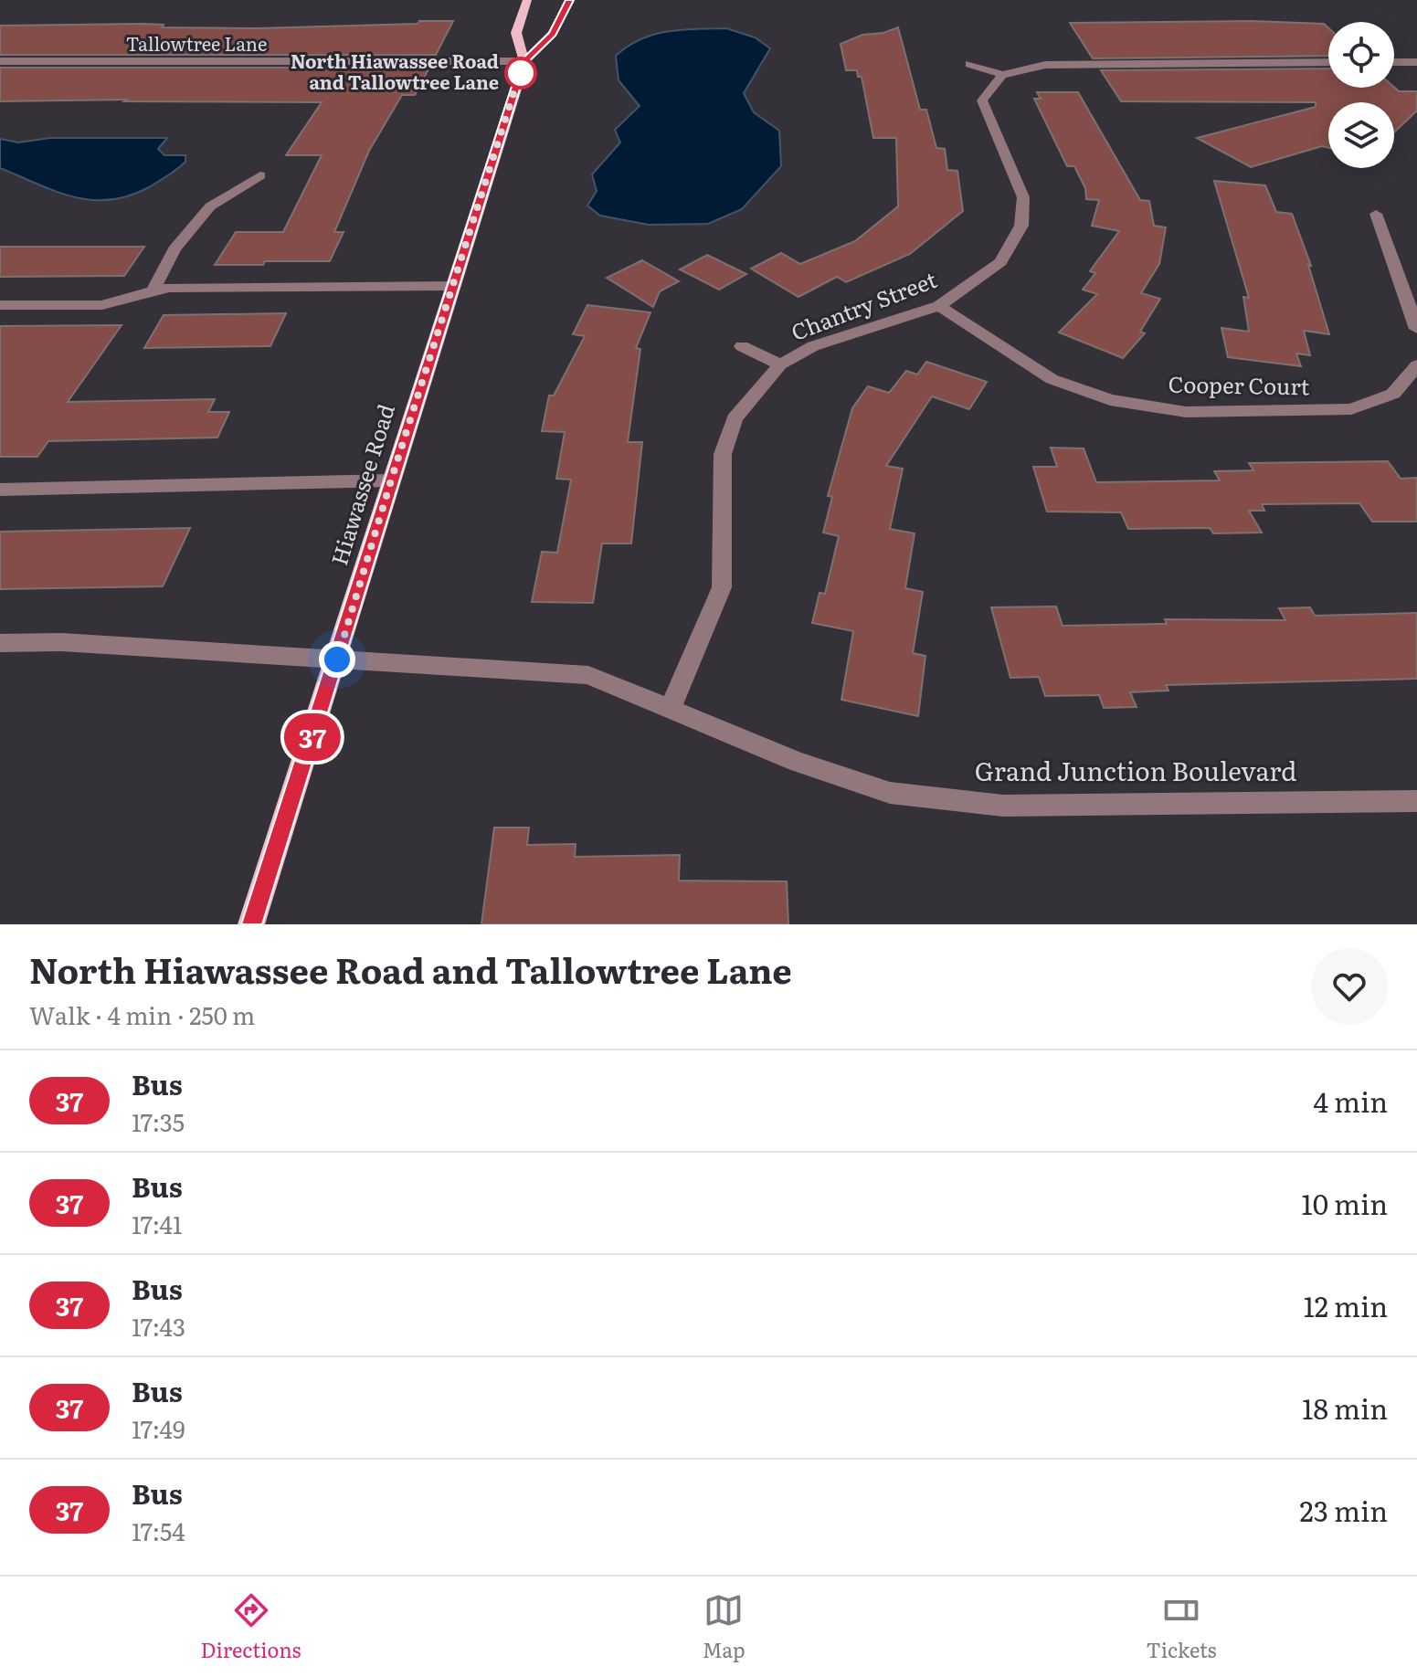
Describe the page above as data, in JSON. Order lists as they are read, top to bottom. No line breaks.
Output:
{"streets":{"main road":["Hiawassee Road"],"street":["Tallowtree Lane","Chantry Street","Cooper Court","Grand Junction Boulevard"]},"crossings":[["Tallowtree Lane","Hiawassee Road"],["Chantry Street","Cooper Court"],["Chantry Street","Grand Junction Boulevard"],["Hiawassee Road","Grand Junction Boulevard"]],"places":["North Hiawassee Road and Tallowtree Lane"],"lines":["bus line 37"],"page":{"on_map":"37","heading":["North Hiawassee Road and Tallowtree Lane","Walk · 4 min · 250 m"],"list":[{"mark":"37","name":"Bus","note":"17:35","value":"4 min"},{"mark":"37","name":"Bus","note":"17:41","value":"10 min"},{"mark":"37","name":"Bus","note":"17:43","value":"12 min"},{"mark":"37","name":"Bus","note":"17:49","value":"18 min"},{"mark":"37","name":"Bus","note":"17:54","value":"23 min"}],"tabs":["Directions","Map","Tickets"]}}
